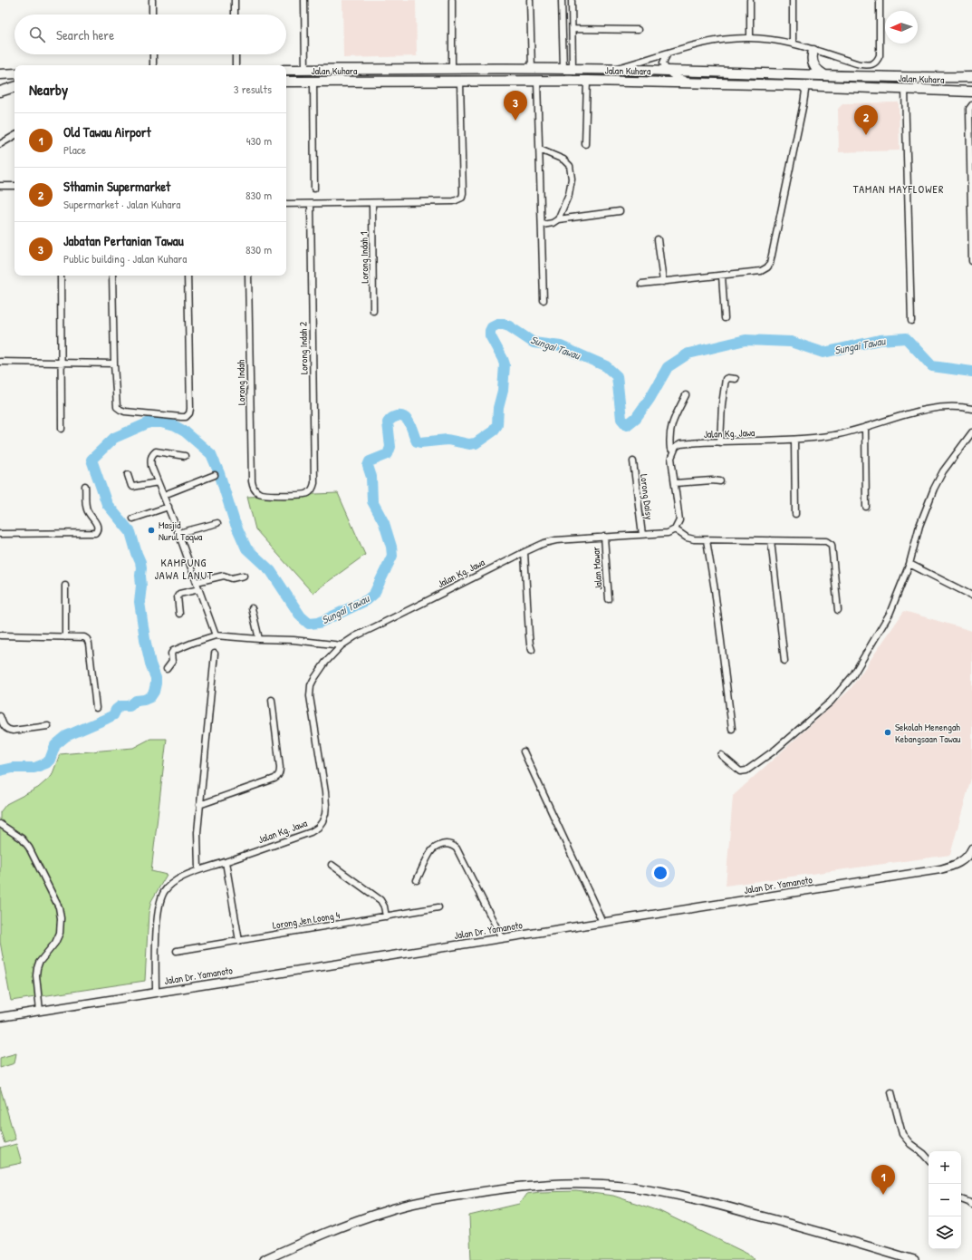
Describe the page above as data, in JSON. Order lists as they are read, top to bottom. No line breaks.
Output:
{"streets":{"main road":["Jalan Kuhara"],"street":["Lorong Indah 1","Lorong Indah 2","Lorong Indah","Jalan Kg. Jawa","Lorong Daisy","Jalan Mawar","Jalan Dr. Yamanoto","Lorong Jen Loong 4"]},"crossings":[["Lorong Indah 2","Lorong Indah"],["Jalan Kg. Jawa","Lorong Daisy"],["Jalan Kg. Jawa","Jalan Mawar"],["Jalan Kg. Jawa","Jalan Dr. Yamanoto"]],"districts":["TAMAN MAYFLOWER","KAMPUNG JAWA LANUT"],"water":["Sungai Tawau"],"places":["Masjid Nurul Taqwa","Sekolah Menengah Kebangsaan Tawau"],"north":"left","page":{"search":"Search here","heading":["Nearby","3 results"],"pins":["3","2","1"],"list":[{"mark":"1","name":"Old Tawau Airport","note":"Place","value":"430 m"},{"mark":"2","name":"Sthamin Supermarket","note":"Supermarket · Jalan Kuhara","value":"830 m"},{"mark":"3","name":"Jabatan Pertanian Tawau","note":"Public building · Jalan Kuhara","value":"830 m"}],"map_buttons":["+","−"]}}
